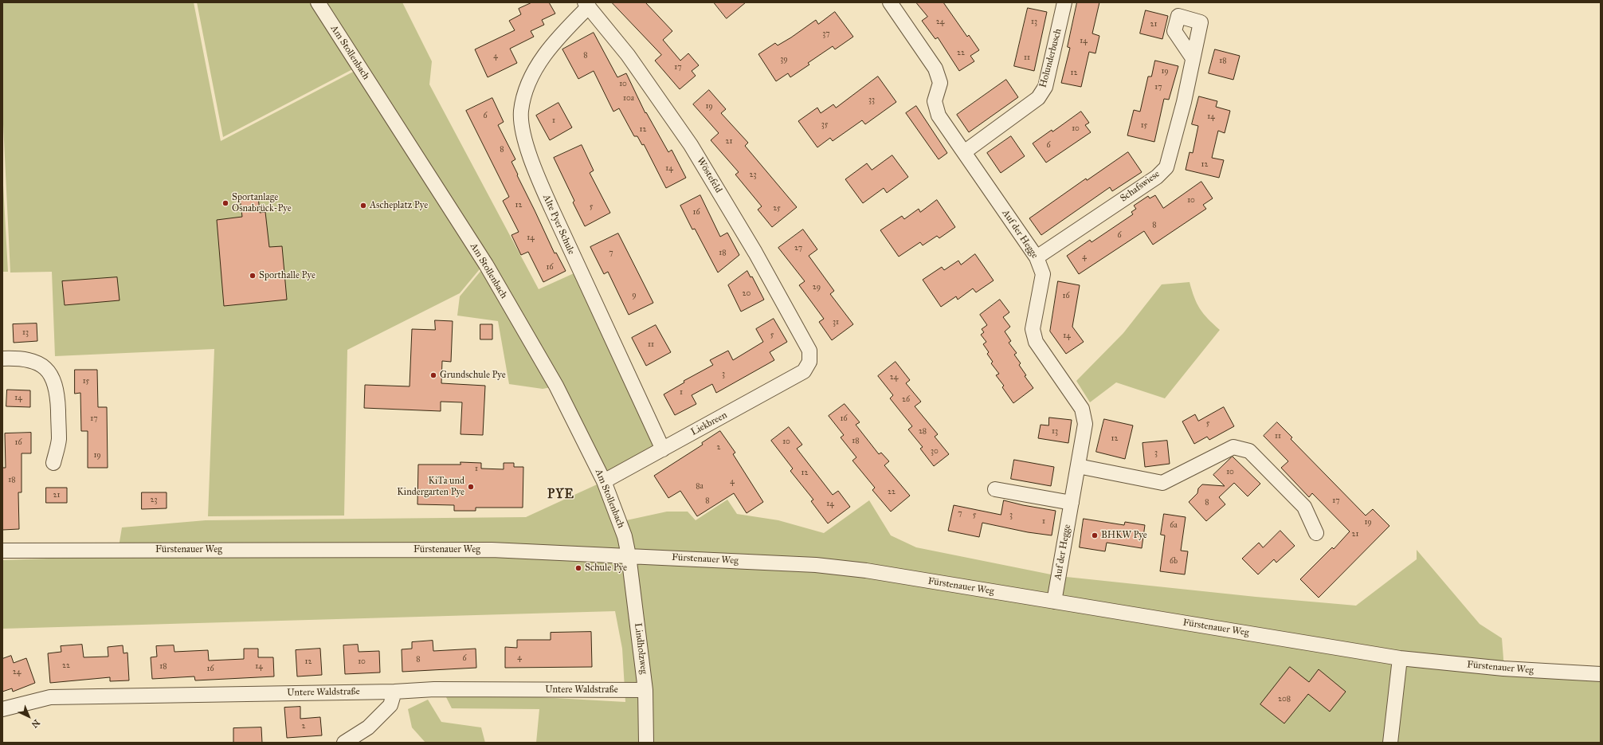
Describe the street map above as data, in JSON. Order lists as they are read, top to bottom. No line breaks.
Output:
{"streets":{"street":["Am Stollenbach","Holunderbusch","Wöstefeld","Schafswiese","Alte Pyer Schule","Auf der Hegge","Liekbreen","Fürstenauer Weg","Lindholzweg","Untere Waldstraße"]},"crossings":[["Am Stollenbach","Liekbreen"],["Am Stollenbach","Fürstenauer Weg"],["Am Stollenbach","Lindholzweg"],["Holunderbusch","Auf der Hegge"],["Wöstefeld","Alte Pyer Schule"],["Wöstefeld","Liekbreen"],["Schafswiese","Auf der Hegge"],["Alte Pyer Schule","Liekbreen"],["Auf der Hegge","Fürstenauer Weg"],["Fürstenauer Weg","Lindholzweg"],["Lindholzweg","Untere Waldstraße"]],"districts":["PYE"],"places":["Sportanlage Osnabrück-Pye","Ascheplatz Pye","Sporthalle Pye","Grundschule Pye","KiTa und Kindergarten Pye","BHKW Pye","Schule Pye"],"house_numbers":["24","13","21","37","14","22","8","4","11","39","18","17","19","12","10","17","10a","33","19","6","14","1","35","15","10","12","21","6","8","12","14","23","10","12","5","25","16","8","6","14","27","7","18","4","16","29","20","9","16","31","13","5","14","11","3","24","15","1","14","26","17","16","5","28","13","11","12","18","10","16","2","30","3","19","1","10","12","18","4","8a","22","21","23","8","17","8","14","7","5","3","1","19","6a","21","6b","4","6","8","12","10","22","18","14","16","24","208","2"],"north":"bottom right"}
